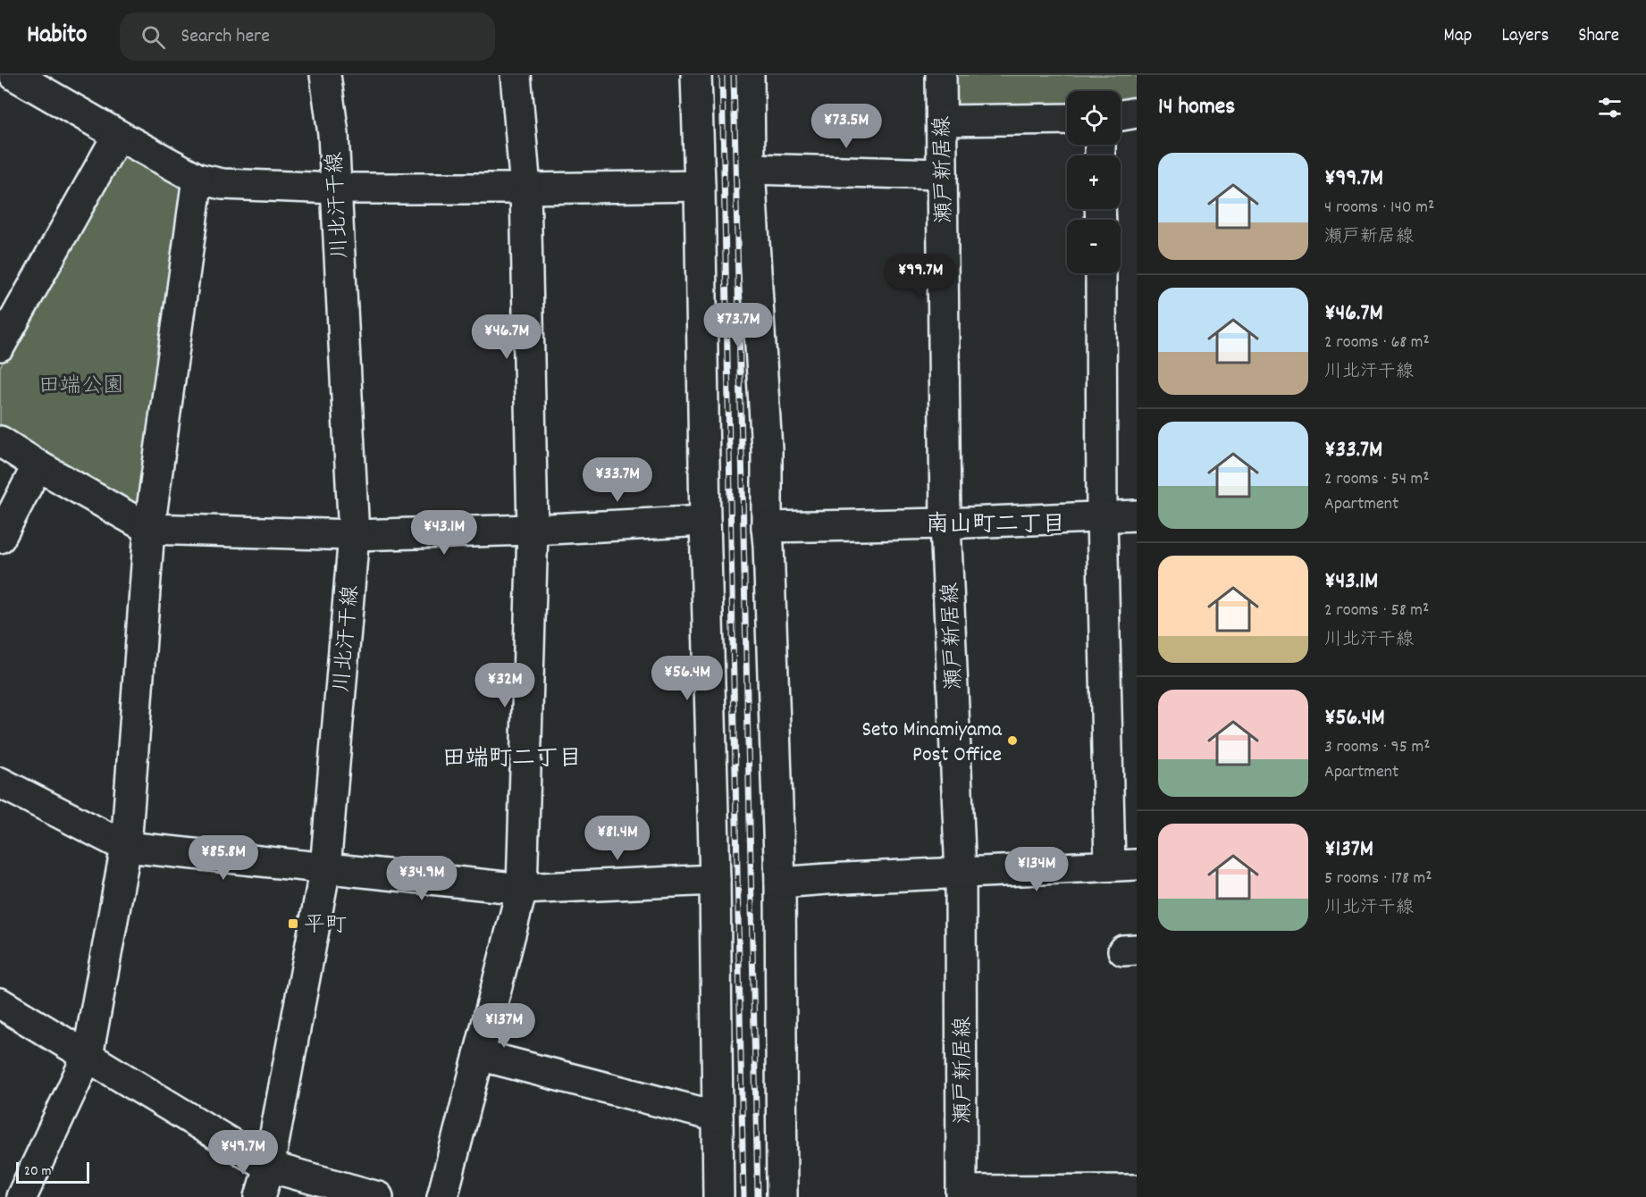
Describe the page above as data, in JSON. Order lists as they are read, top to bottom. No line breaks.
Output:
{"streets":{"street":["瀬戸新居線","川北汗干線"]},"districts":["南山町二丁目","田端町二丁目"],"parks":["田端公園"],"places":{"other":["Seto Minamiyama Post Office"],"transit":["平町"]},"scale_bar":"20 m","page":{"header":"Habito","search":"Search here","nav":["Map","Layers","Share"],"heading":"14 homes","map_buttons":["+","−"],"price":["¥73.5M","¥99.7M","¥73.7M","¥46.7M","¥33.7M","¥43.1M","¥56.4M","¥32M","¥81.4M","¥85.8M","¥134M","¥34.9M","¥137M","¥49.7M"],"list":[{"name":"¥99.7M","note":"4 rooms · 140 m² · 瀬戸新居線"},{"name":"¥46.7M","note":"2 rooms · 68 m² · 川北汗干線"},{"name":"¥33.7M","note":"2 rooms · 54 m² · Apartment"},{"name":"¥43.1M","note":"2 rooms · 58 m² · 川北汗干線"},{"name":"¥56.4M","note":"3 rooms · 95 m² · Apartment"},{"name":"¥137M","note":"5 rooms · 178 m² · 川北汗干線"}],"scale":"20 m"}}
